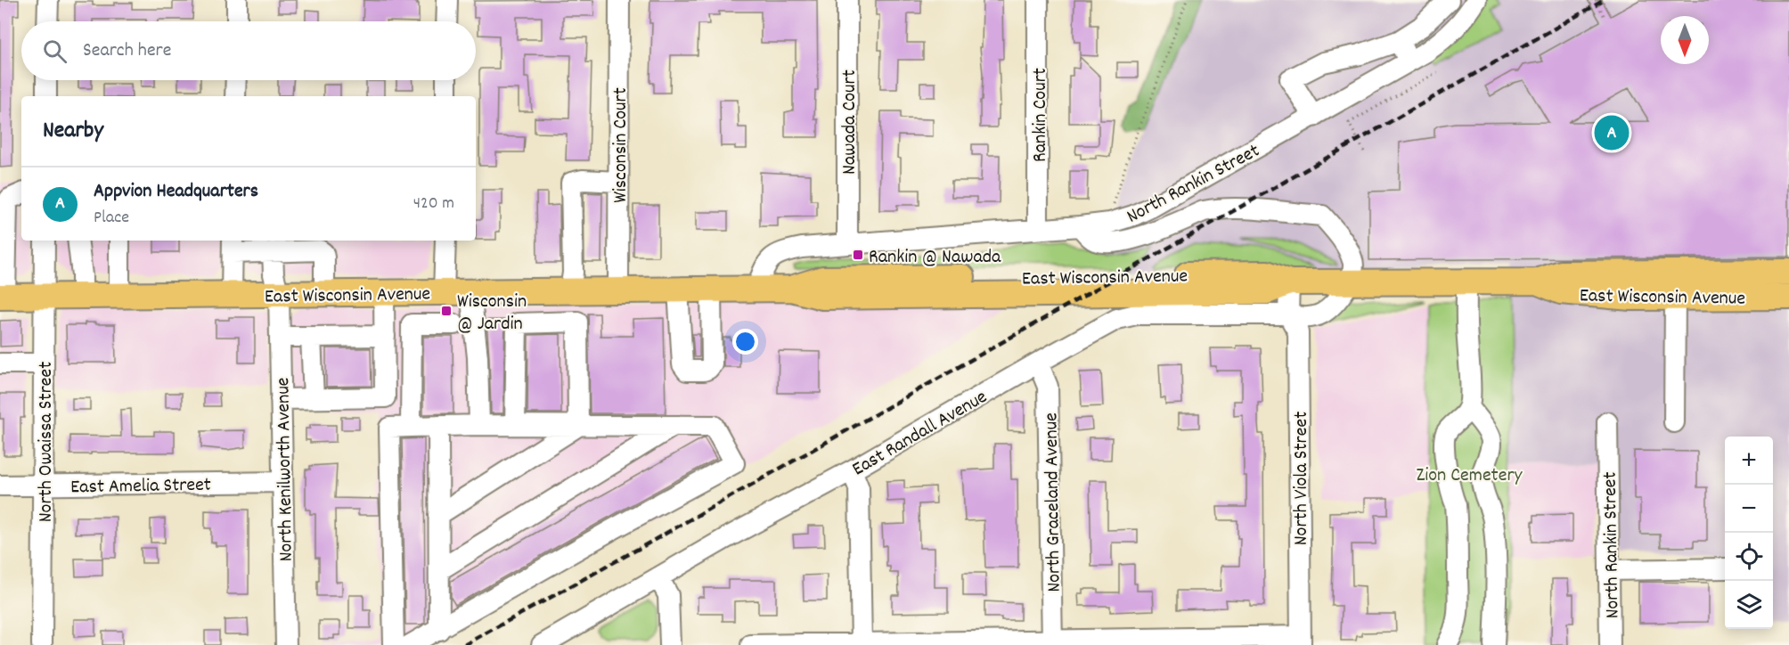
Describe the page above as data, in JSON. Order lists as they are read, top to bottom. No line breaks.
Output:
{"streets":{"main road":["East Wisconsin Avenue"],"street":["Rankin Court","Nawada Court","Wisconsin Court","North Rankin Street","East Randall Avenue","North Owaissa Street","North Kenilworth Avenue","North Viola Street","East Amelia Street","North Graceland Avenue"]},"crossings":[["Rankin Court","North Rankin Street"],["Nawada Court","North Rankin Street"],["Wisconsin Court","East Wisconsin Avenue"],["North Rankin Street","East Wisconsin Avenue"],["East Wisconsin Avenue","North Owaissa Street"],["East Wisconsin Avenue","North Kenilworth Avenue"],["East Randall Avenue","North Viola Street"],["East Randall Avenue","North Graceland Avenue"],["North Owaissa Street","East Amelia Street"],["North Kenilworth Avenue","East Amelia Street"]],"parks":["Zion Cemetery"],"places":{"transit":["Rankin @ Nawada","Wisconsin @ Jardin"]},"north":"bottom","page":{"search":"Search here","heading":"Nearby","pins":"A","list":[{"mark":"A","name":"Appvion Headquarters","note":"Place","value":"420 m"}],"map_buttons":["+","−"]}}
